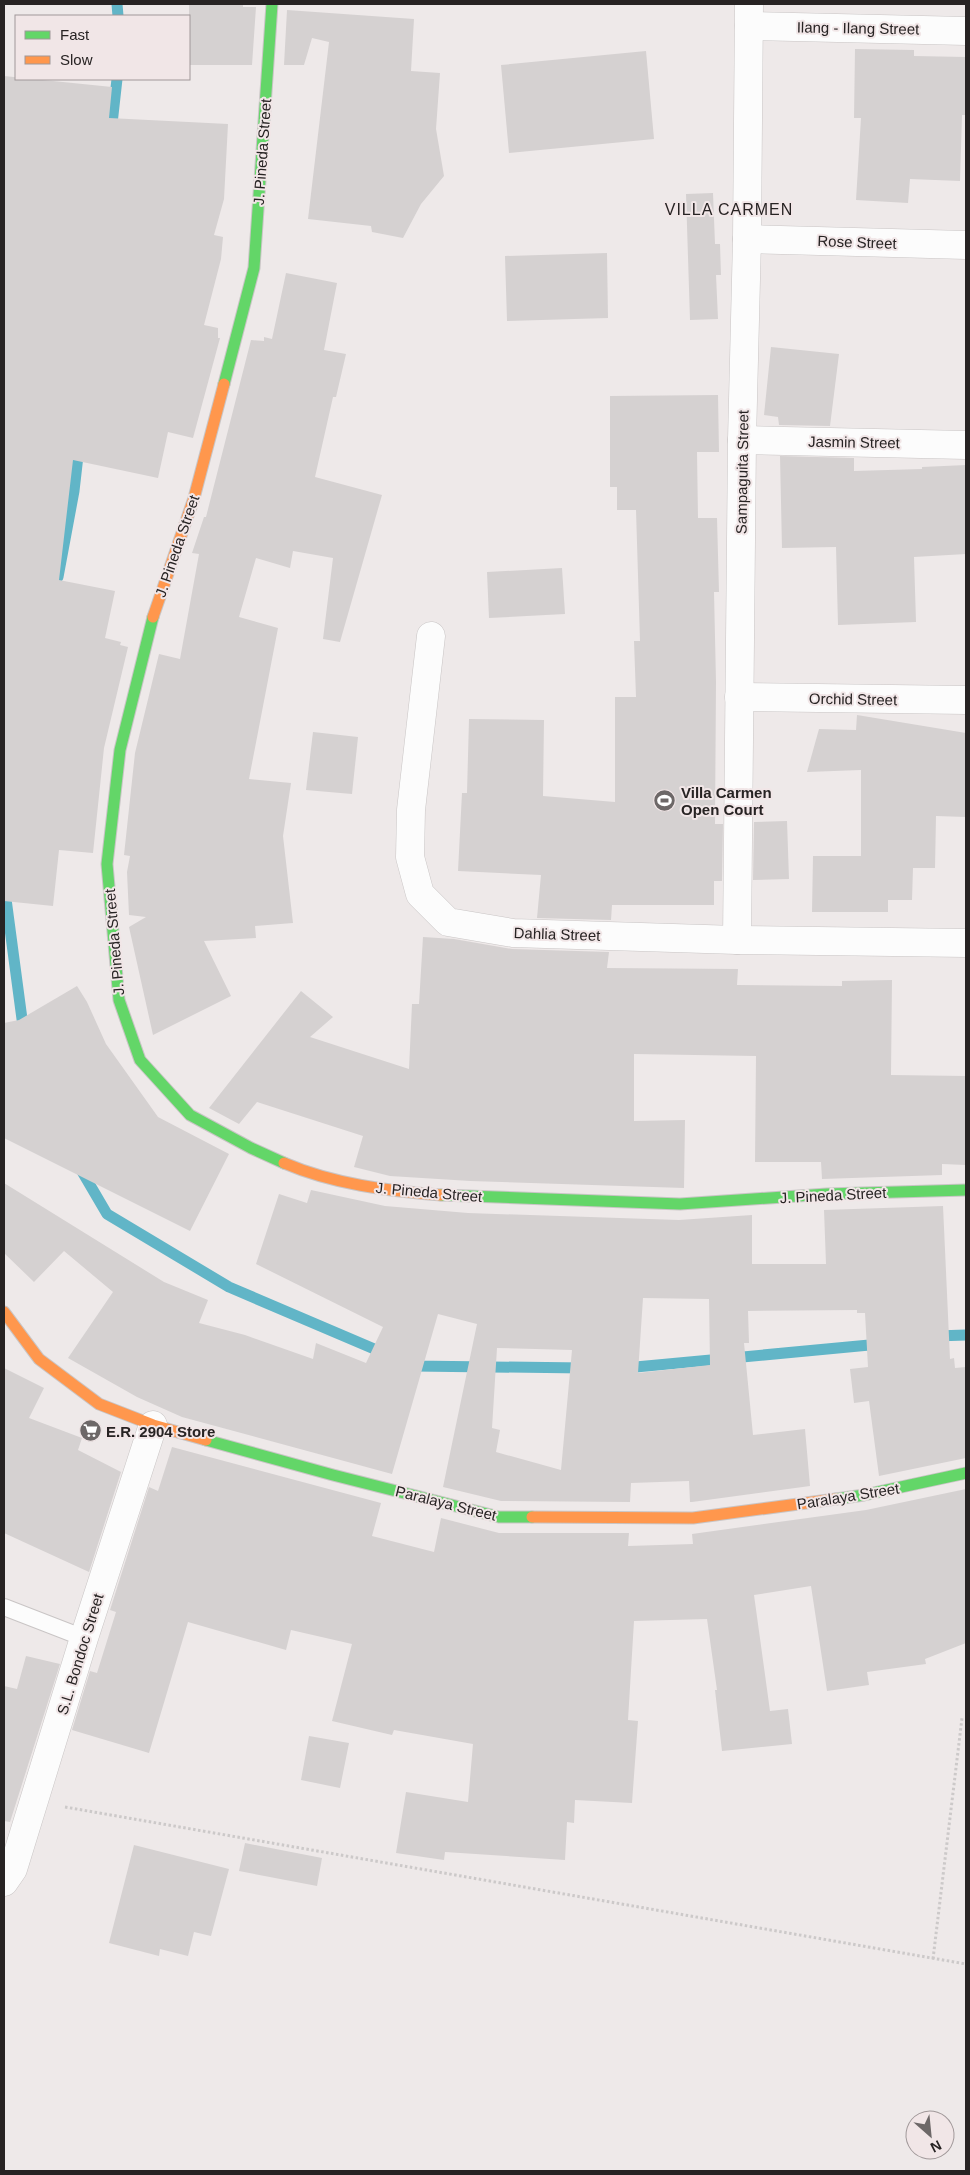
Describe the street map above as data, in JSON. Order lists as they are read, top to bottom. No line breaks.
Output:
{"streets":{"street":["Ilang - Ilang Street","J. Pineda Street","Rose Street","Jasmin Street","Sampaguita Street","Orchid Street","Dahlia Street","Paralaya Street","S.L. Bondoc Street"]},"crossings":[["Ilang - Ilang Street","Sampaguita Street"],["Rose Street","Sampaguita Street"],["Jasmin Street","Sampaguita Street"],["Sampaguita Street","Orchid Street"],["Sampaguita Street","Dahlia Street"],["Paralaya Street","S.L. Bondoc Street"]],"districts":["VILLA CARMEN"],"places":{"sports":["Villa Carmen Open Court"],"supermarket":["E.R. 2904 Store"]},"legend":["Fast","Slow"],"north":"bottom right"}
